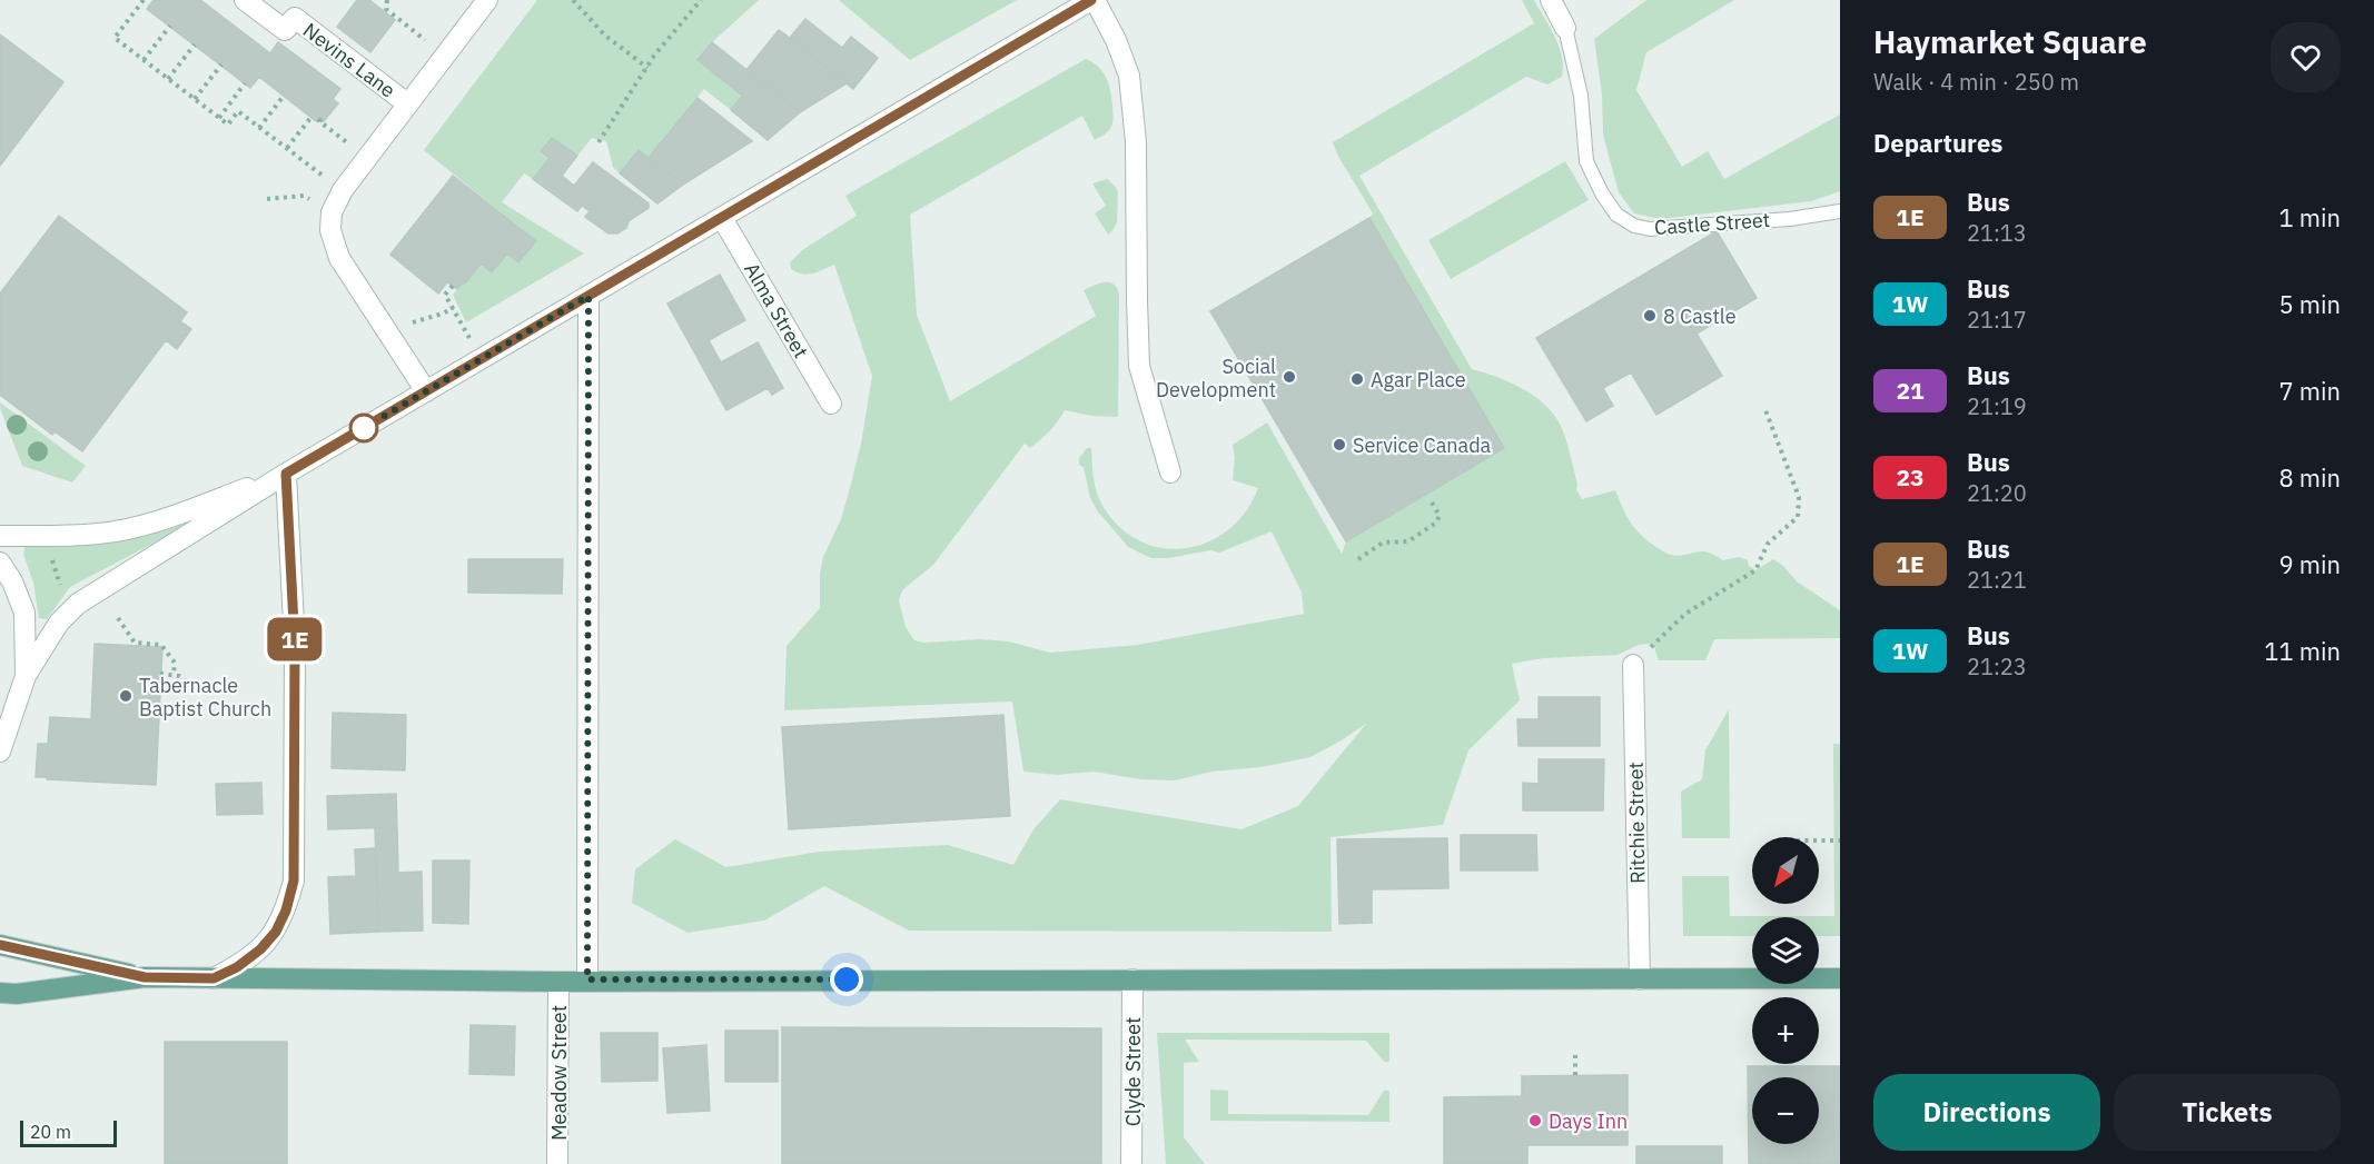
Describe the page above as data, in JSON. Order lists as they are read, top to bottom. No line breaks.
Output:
{"streets":{"street":["Nevins Lane","Castle Street","Alma Street","Ritchie Street","Clyde Street","Meadow Street"]},"places":["8 Castle","Social Development","Agar Place","Service Canada","Tabernacle Baptist Church","Days Inn"],"lines":["bus line 1E"],"scale_bar":"20 m","north":"bottom left","page":{"on_map":"1E","heading":[["Haymarket Square","Walk · 4 min · 250 m"],"Departures"],"list":[{"mark":"1E","name":"Bus","note":"21:13","value":"1 min"},{"mark":"1W","name":"Bus","note":"21:17","value":"5 min"},{"mark":"21","name":"Bus","note":"21:19","value":"7 min"},{"mark":"23","name":"Bus","note":"21:20","value":"8 min"},{"mark":"1E","name":"Bus","note":"21:21","value":"9 min"},{"mark":"1W","name":"Bus","note":"21:23","value":"11 min"}],"map_buttons":["+","−"],"buttons":["Directions","Tickets"],"scale":"20 m"}}
